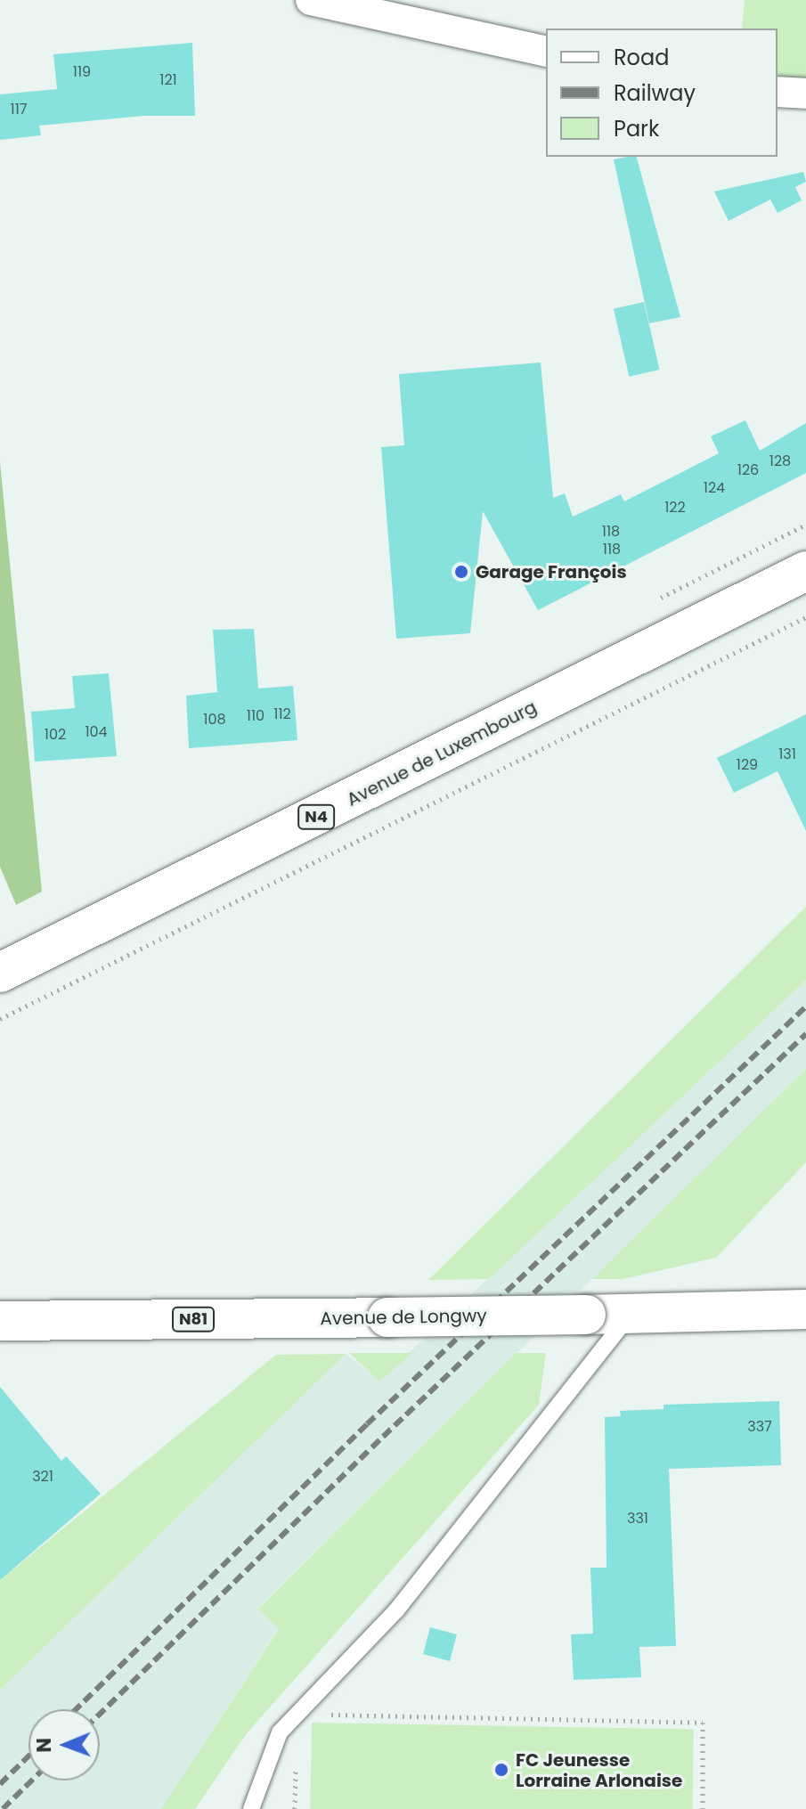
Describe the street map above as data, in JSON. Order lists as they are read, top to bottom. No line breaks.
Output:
{"streets":{"main road":["Avenue de Luxembourg","N4","Avenue de Longwy","N81"]},"places":["Garage François","FC Jeunesse Lorraine Arlonaise"],"house_numbers":["119","121","117","128","126","124","122","118","118","112","110","108","104","102","131","129","337","321","331"],"legend":["Road","Railway","Park"],"north":"left"}
